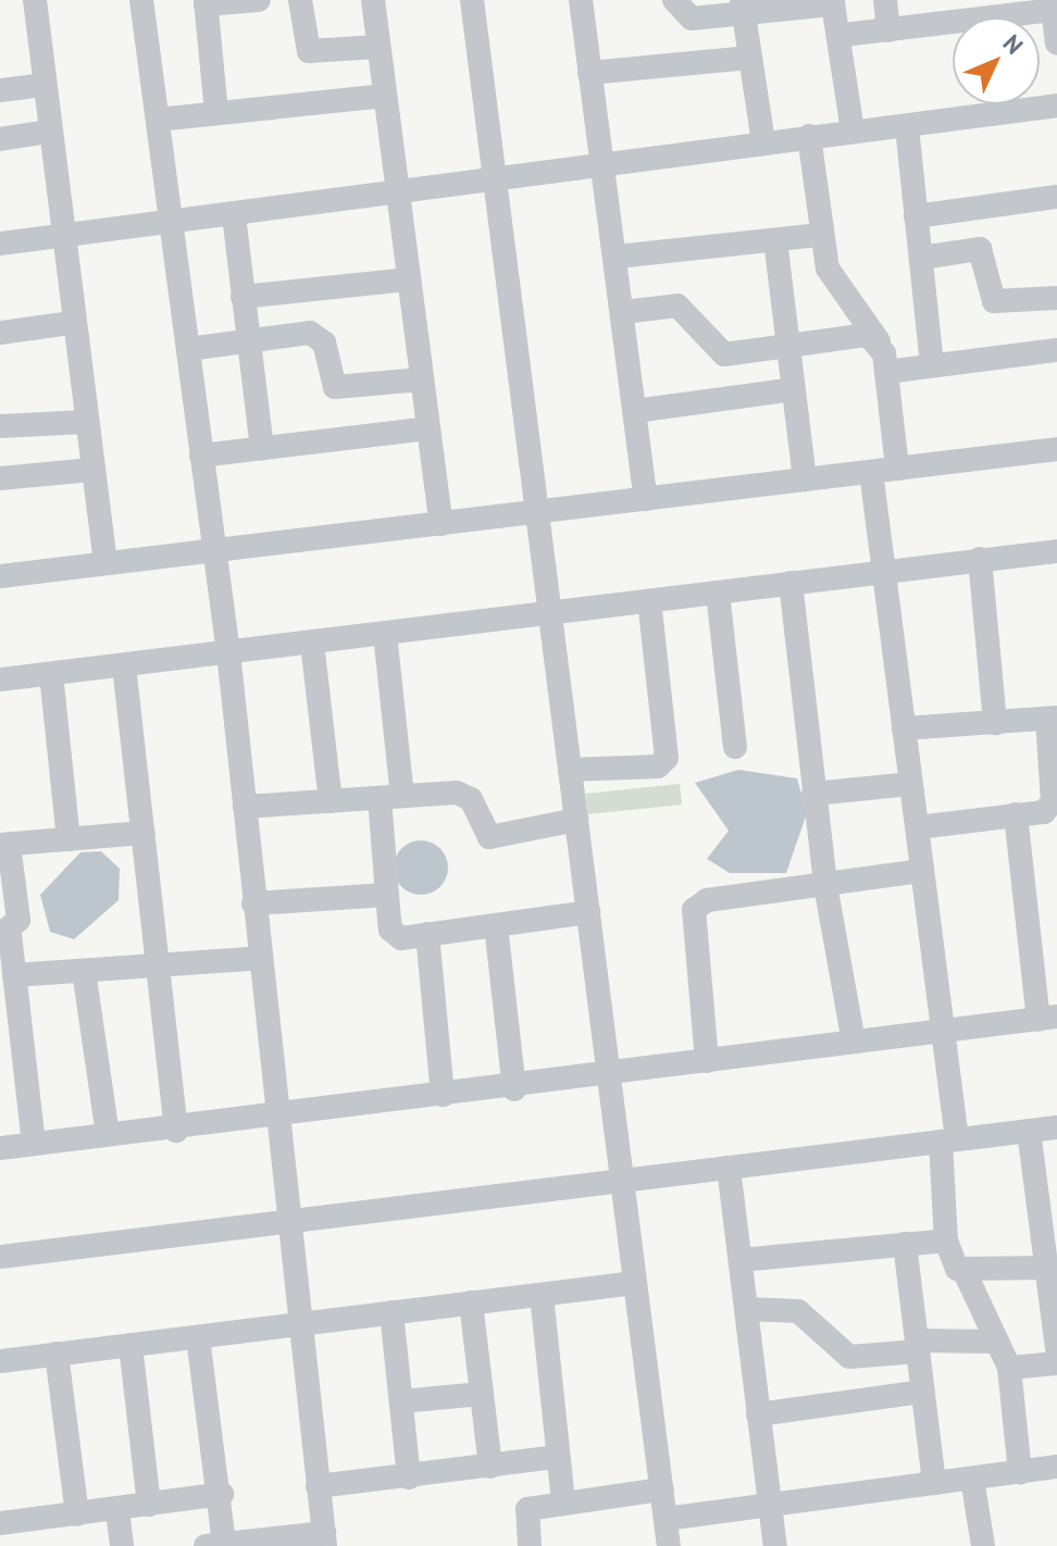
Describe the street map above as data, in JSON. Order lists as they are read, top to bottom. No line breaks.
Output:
{"north":"top right"}
